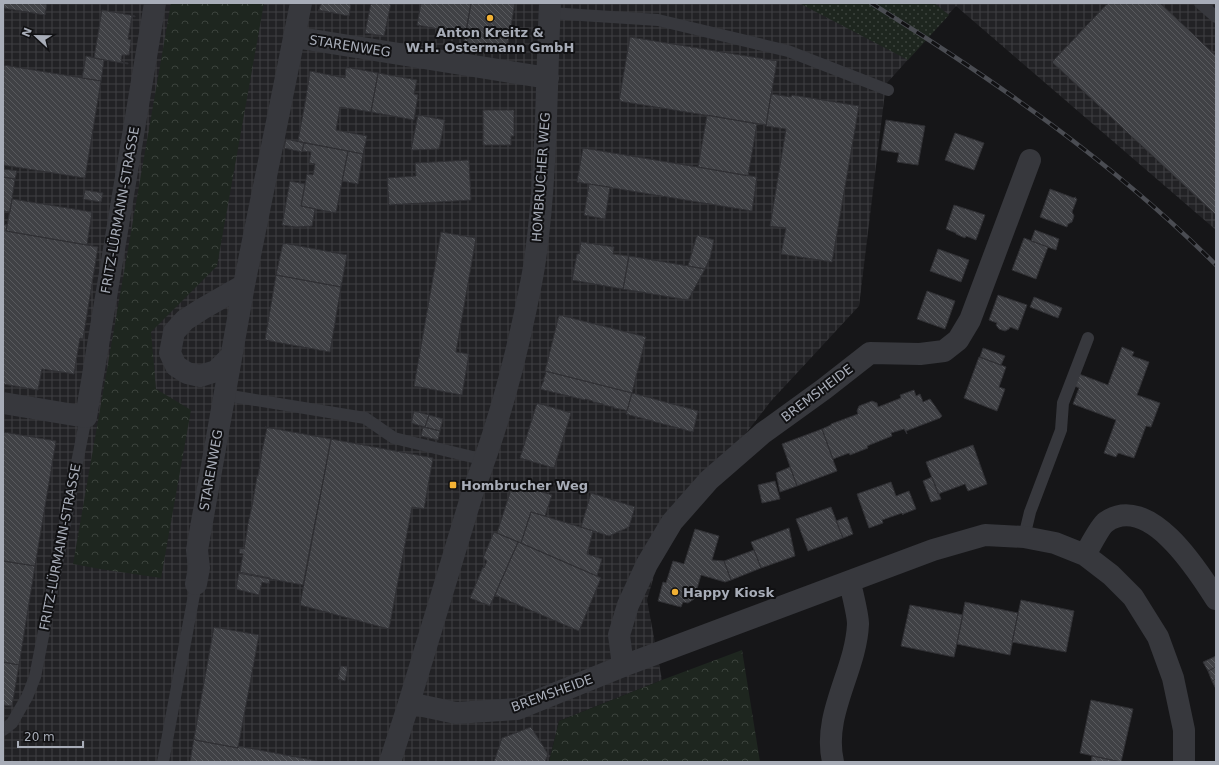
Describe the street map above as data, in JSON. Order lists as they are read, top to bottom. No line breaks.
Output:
{"streets":{"street":["STARENWEG","HOMBRUCHER WEG","FRITZ-LÜRMANN-STRASSE","BREMSHEIDE"]},"crossings":[["STARENWEG","HOMBRUCHER WEG"],["HOMBRUCHER WEG","BREMSHEIDE"]],"places":{"other":["Anton Kreitz & W.H. Ostermann GmbH","Happy Kiosk"],"transit":["Hombrucher Weg"]},"scale_bar":"20 m","north":"left"}
